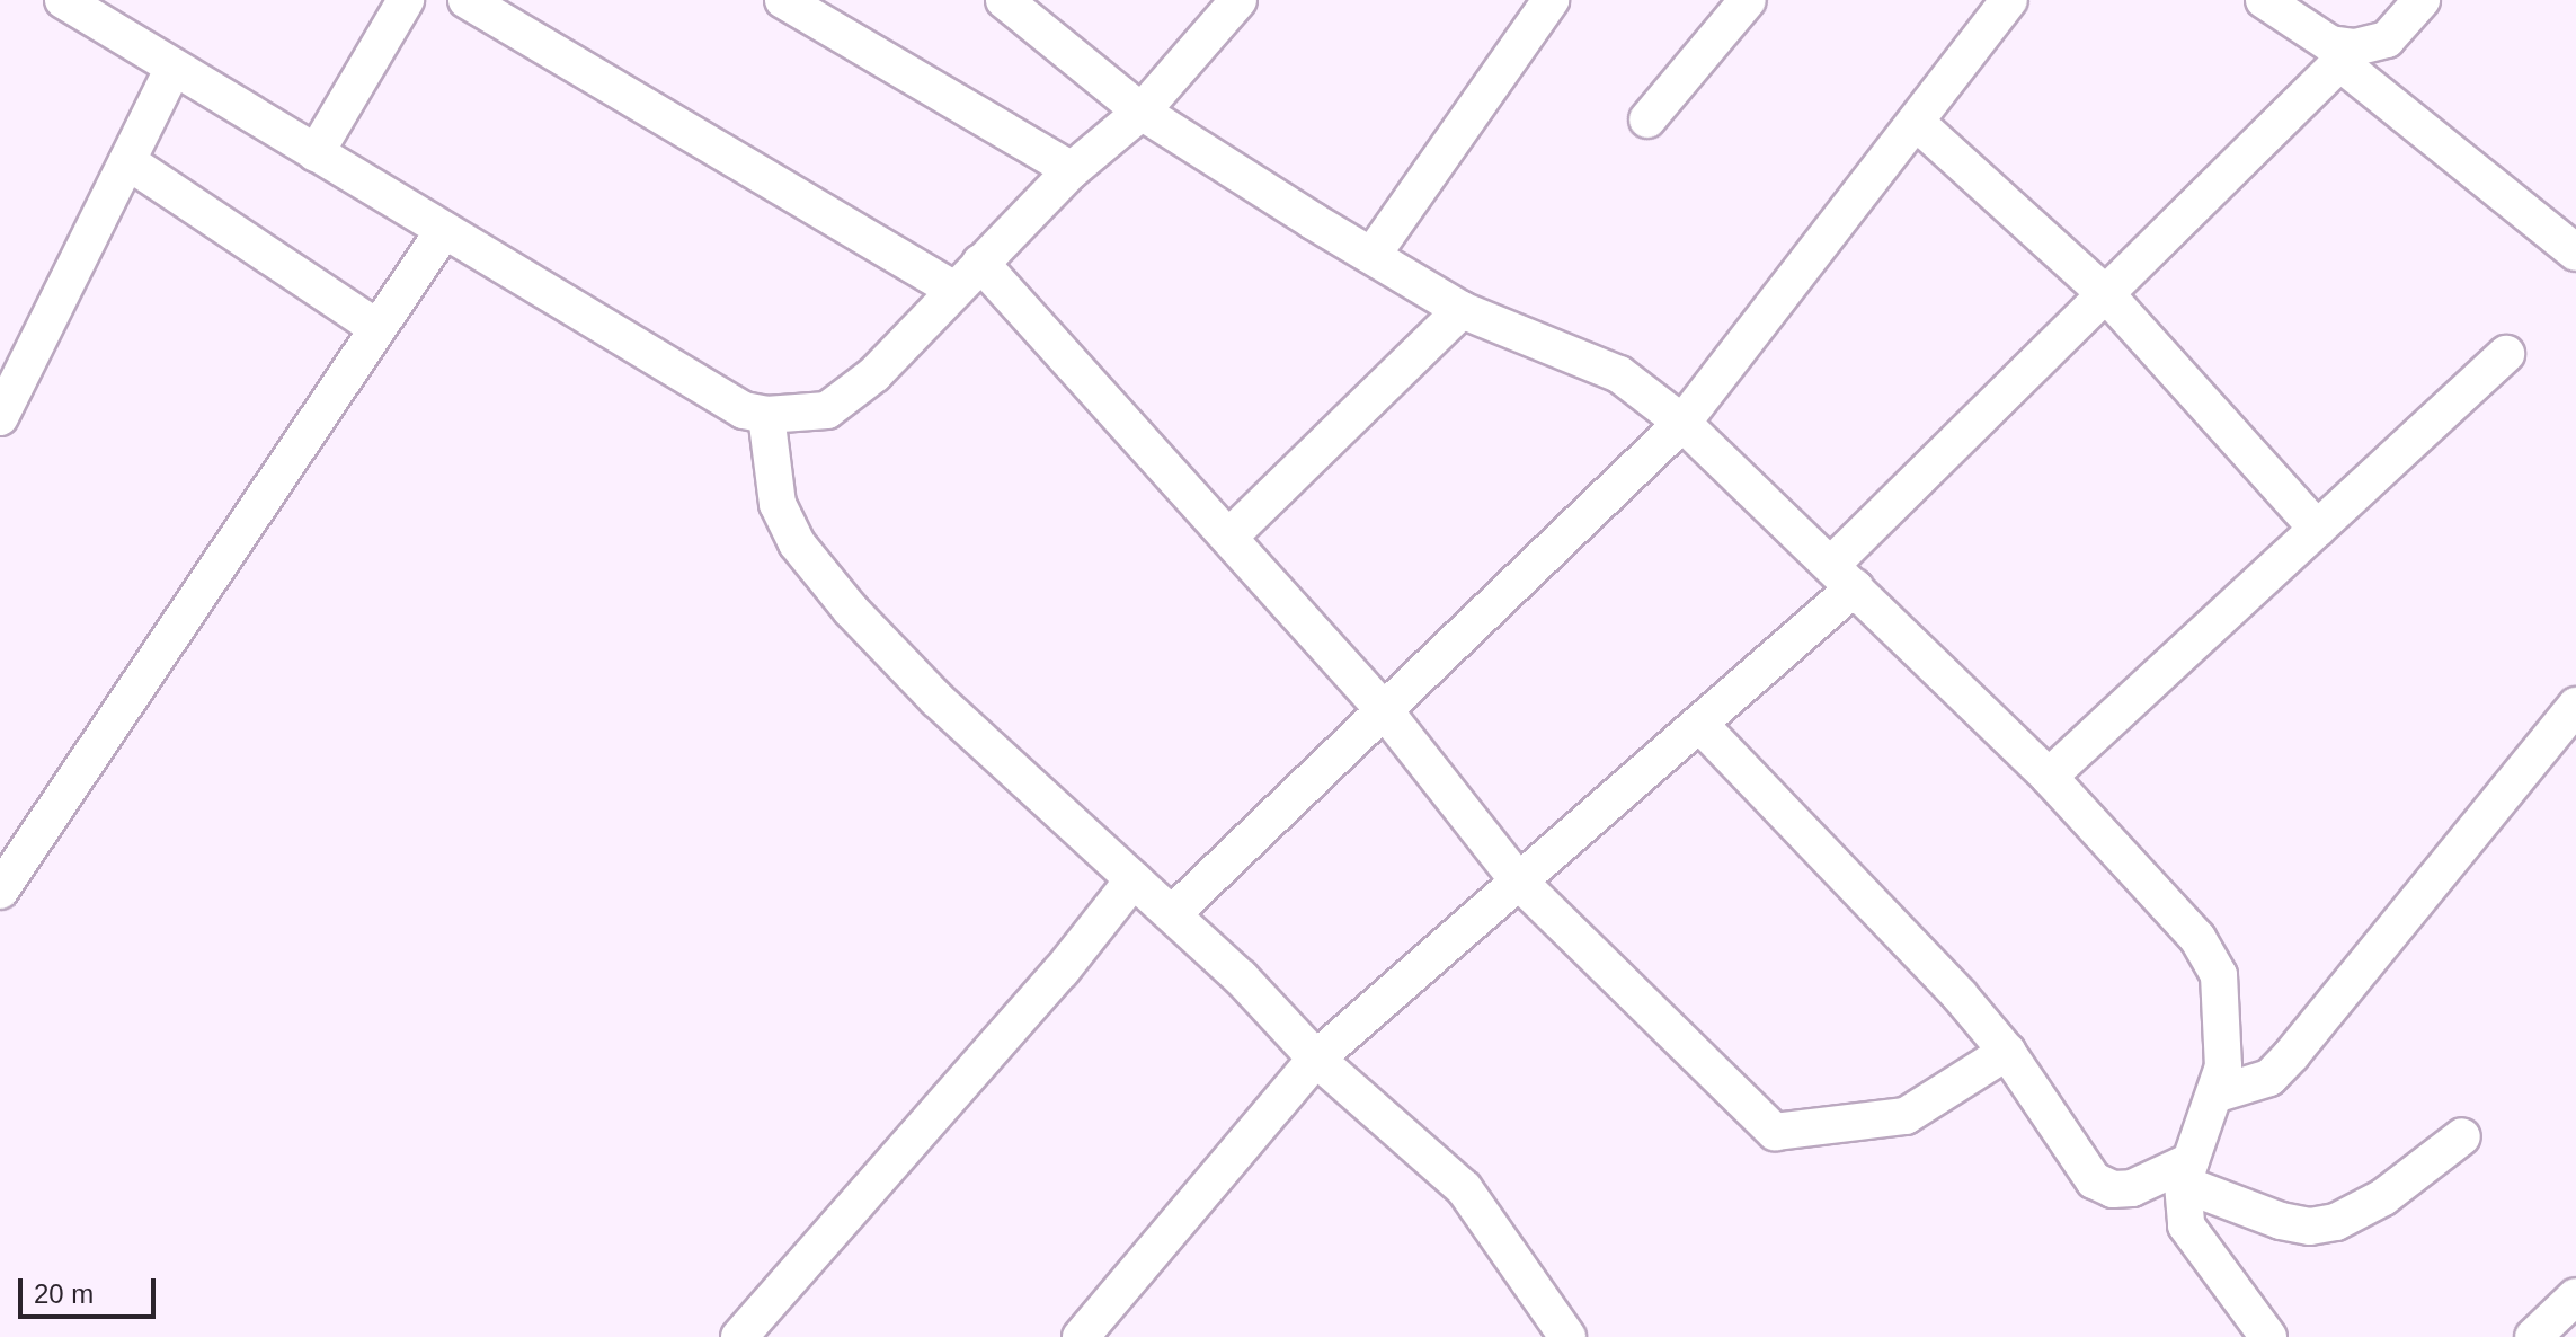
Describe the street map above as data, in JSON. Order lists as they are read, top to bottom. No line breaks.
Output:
{"scale_bar":"20 m"}
